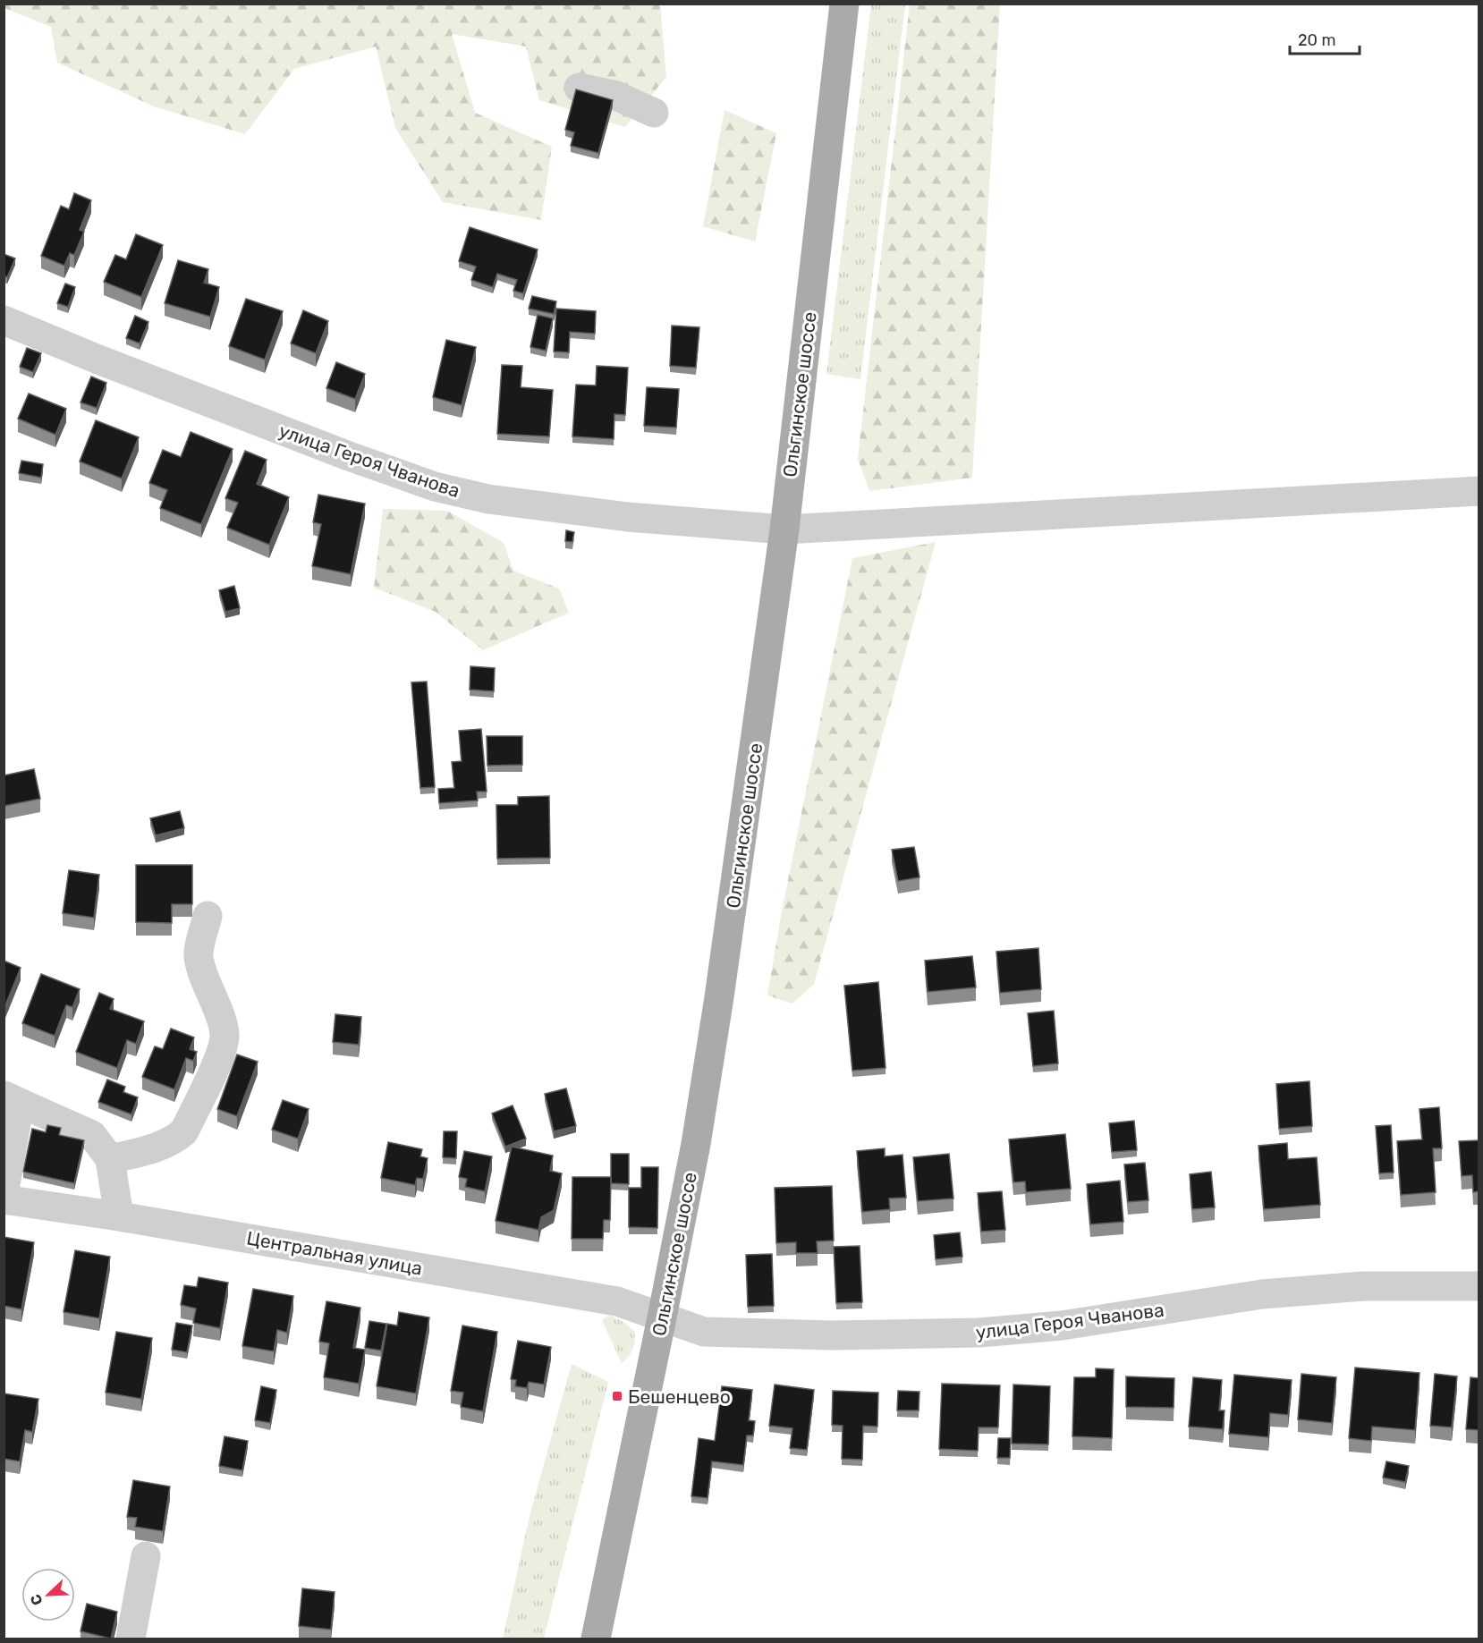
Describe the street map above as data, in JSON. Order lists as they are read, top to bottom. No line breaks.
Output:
{"streets":{"main road":["Ольгинское шоссе"],"street":["улица Героя Чванова","Центральная улица"]},"crossings":[["Ольгинское шоссе","улица Героя Чванова"],["Ольгинское шоссе","Центральная улица"],["улица Героя Чванова","Центральная улица"]],"places":{"transit":["Бешенцево"]},"scale_bar":"20 m","north":"bottom left"}
